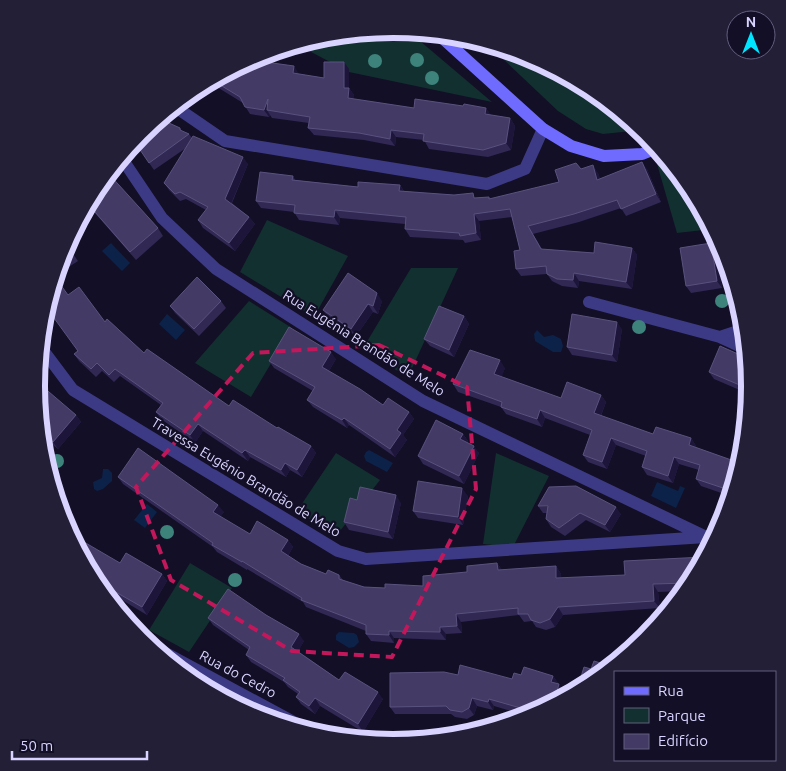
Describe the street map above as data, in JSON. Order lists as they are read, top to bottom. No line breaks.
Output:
{"streets":{"street":["Rua Eugénia Brandão de Melo","Travessa Eugénio Brandão de Melo","Rua do Cedro"]},"legend":["Rua","Parque","Edifício"],"scale_bar":"50 m","north":"top"}
